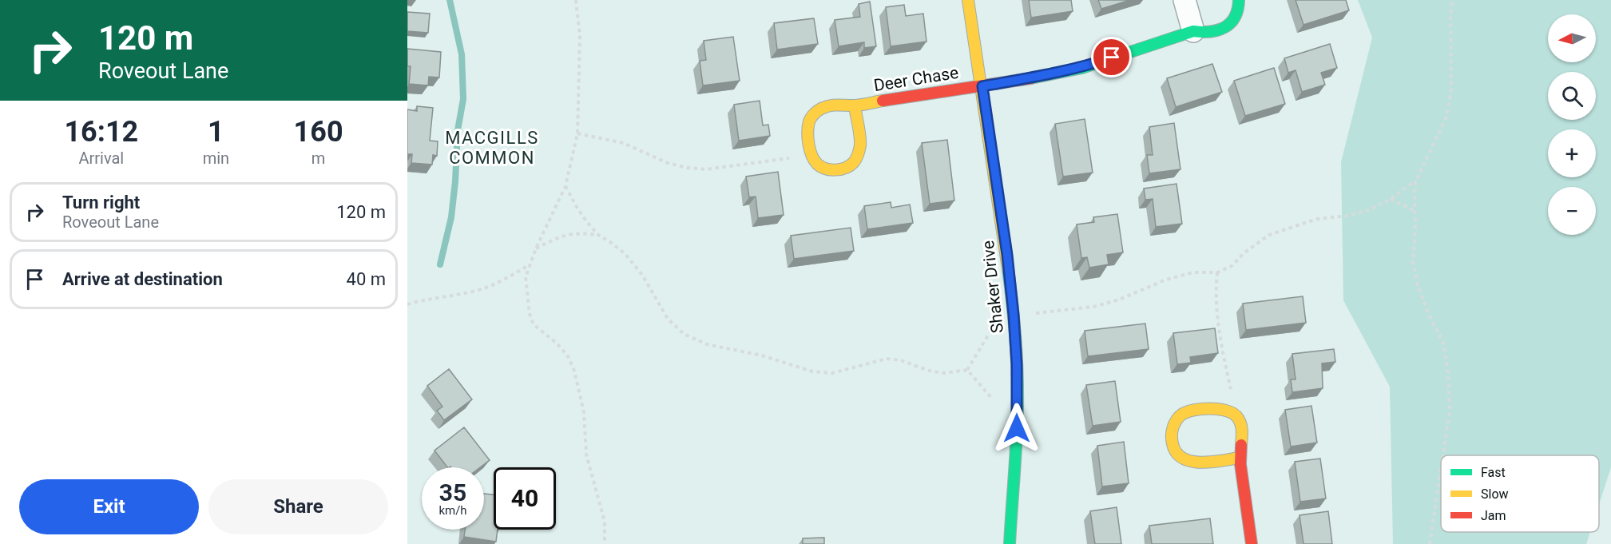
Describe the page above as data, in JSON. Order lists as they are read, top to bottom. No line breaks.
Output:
{"streets":{"street":["Deer Chase","Shaker Drive"]},"crossings":[["Deer Chase","Shaker Drive"]],"districts":["MACGILLS COMMON"],"legend":["Fast","Slow","Jam"],"north":"left","page":{"turn":["120 m","Roveout Lane"],"map_buttons":["+","−"],"eta":["16:12","Arrival","1","min","160","m"],"list":[{"name":"Turn right","note":"Roveout Lane","value":"120 m"},{"name":"Arrive at destination","value":"40 m"}],"speed":"35 km/h","limit":"40","buttons":["Exit","Share"]}}
